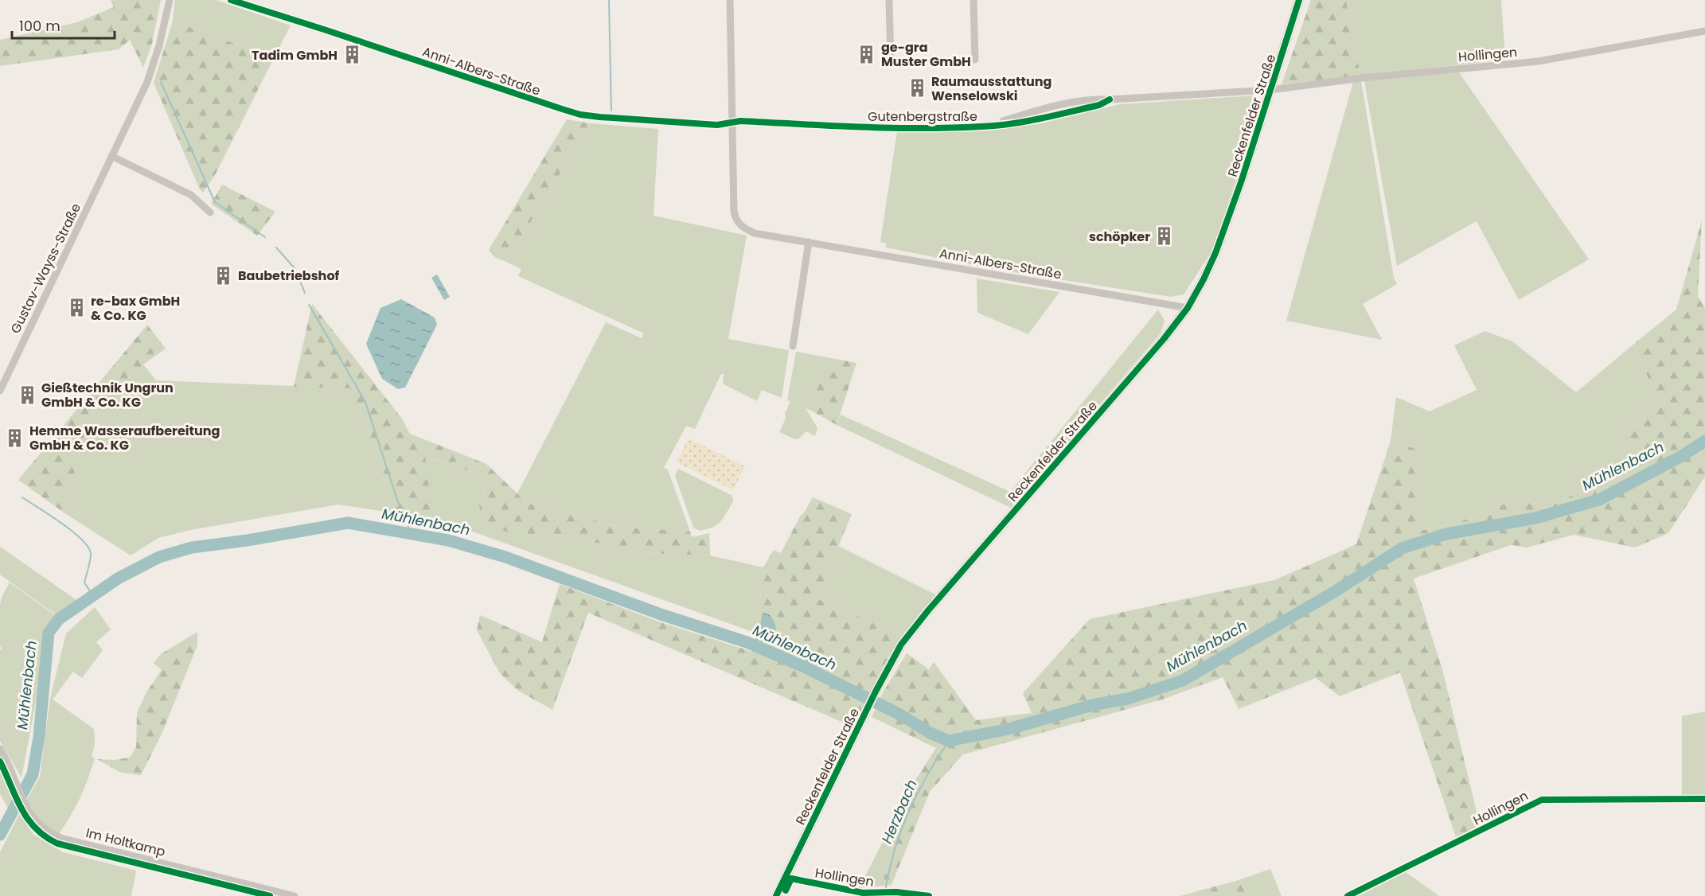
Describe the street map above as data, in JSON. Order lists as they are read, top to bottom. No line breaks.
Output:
{"streets":{"street":["Hollingen","Anni-Albers-Straße","Reckenfelder Straße","Gutenbergstraße","Gustav-Wayss-Straße","Im Holtkamp"]},"crossings":[["Hollingen","Reckenfelder Straße"],["Hollingen","Gutenbergstraße"],["Anni-Albers-Straße","Reckenfelder Straße"],["Anni-Albers-Straße","Gutenbergstraße"],["Reckenfelder Straße","Gutenbergstraße"]],"water":["Mühlenbach","Herzbach"],"places":{"building":["ge-gra Muster GmbH","Tadim GmbH","Raumausstattung Wenselowski","schöpker","Baubetriebshof","re-bax GmbH & Co. KG","Gießtechnik Ungrun GmbH & Co. KG","Hemme Wasseraufbereitung GmbH & Co. KG"]},"scale_bar":"100 m"}
